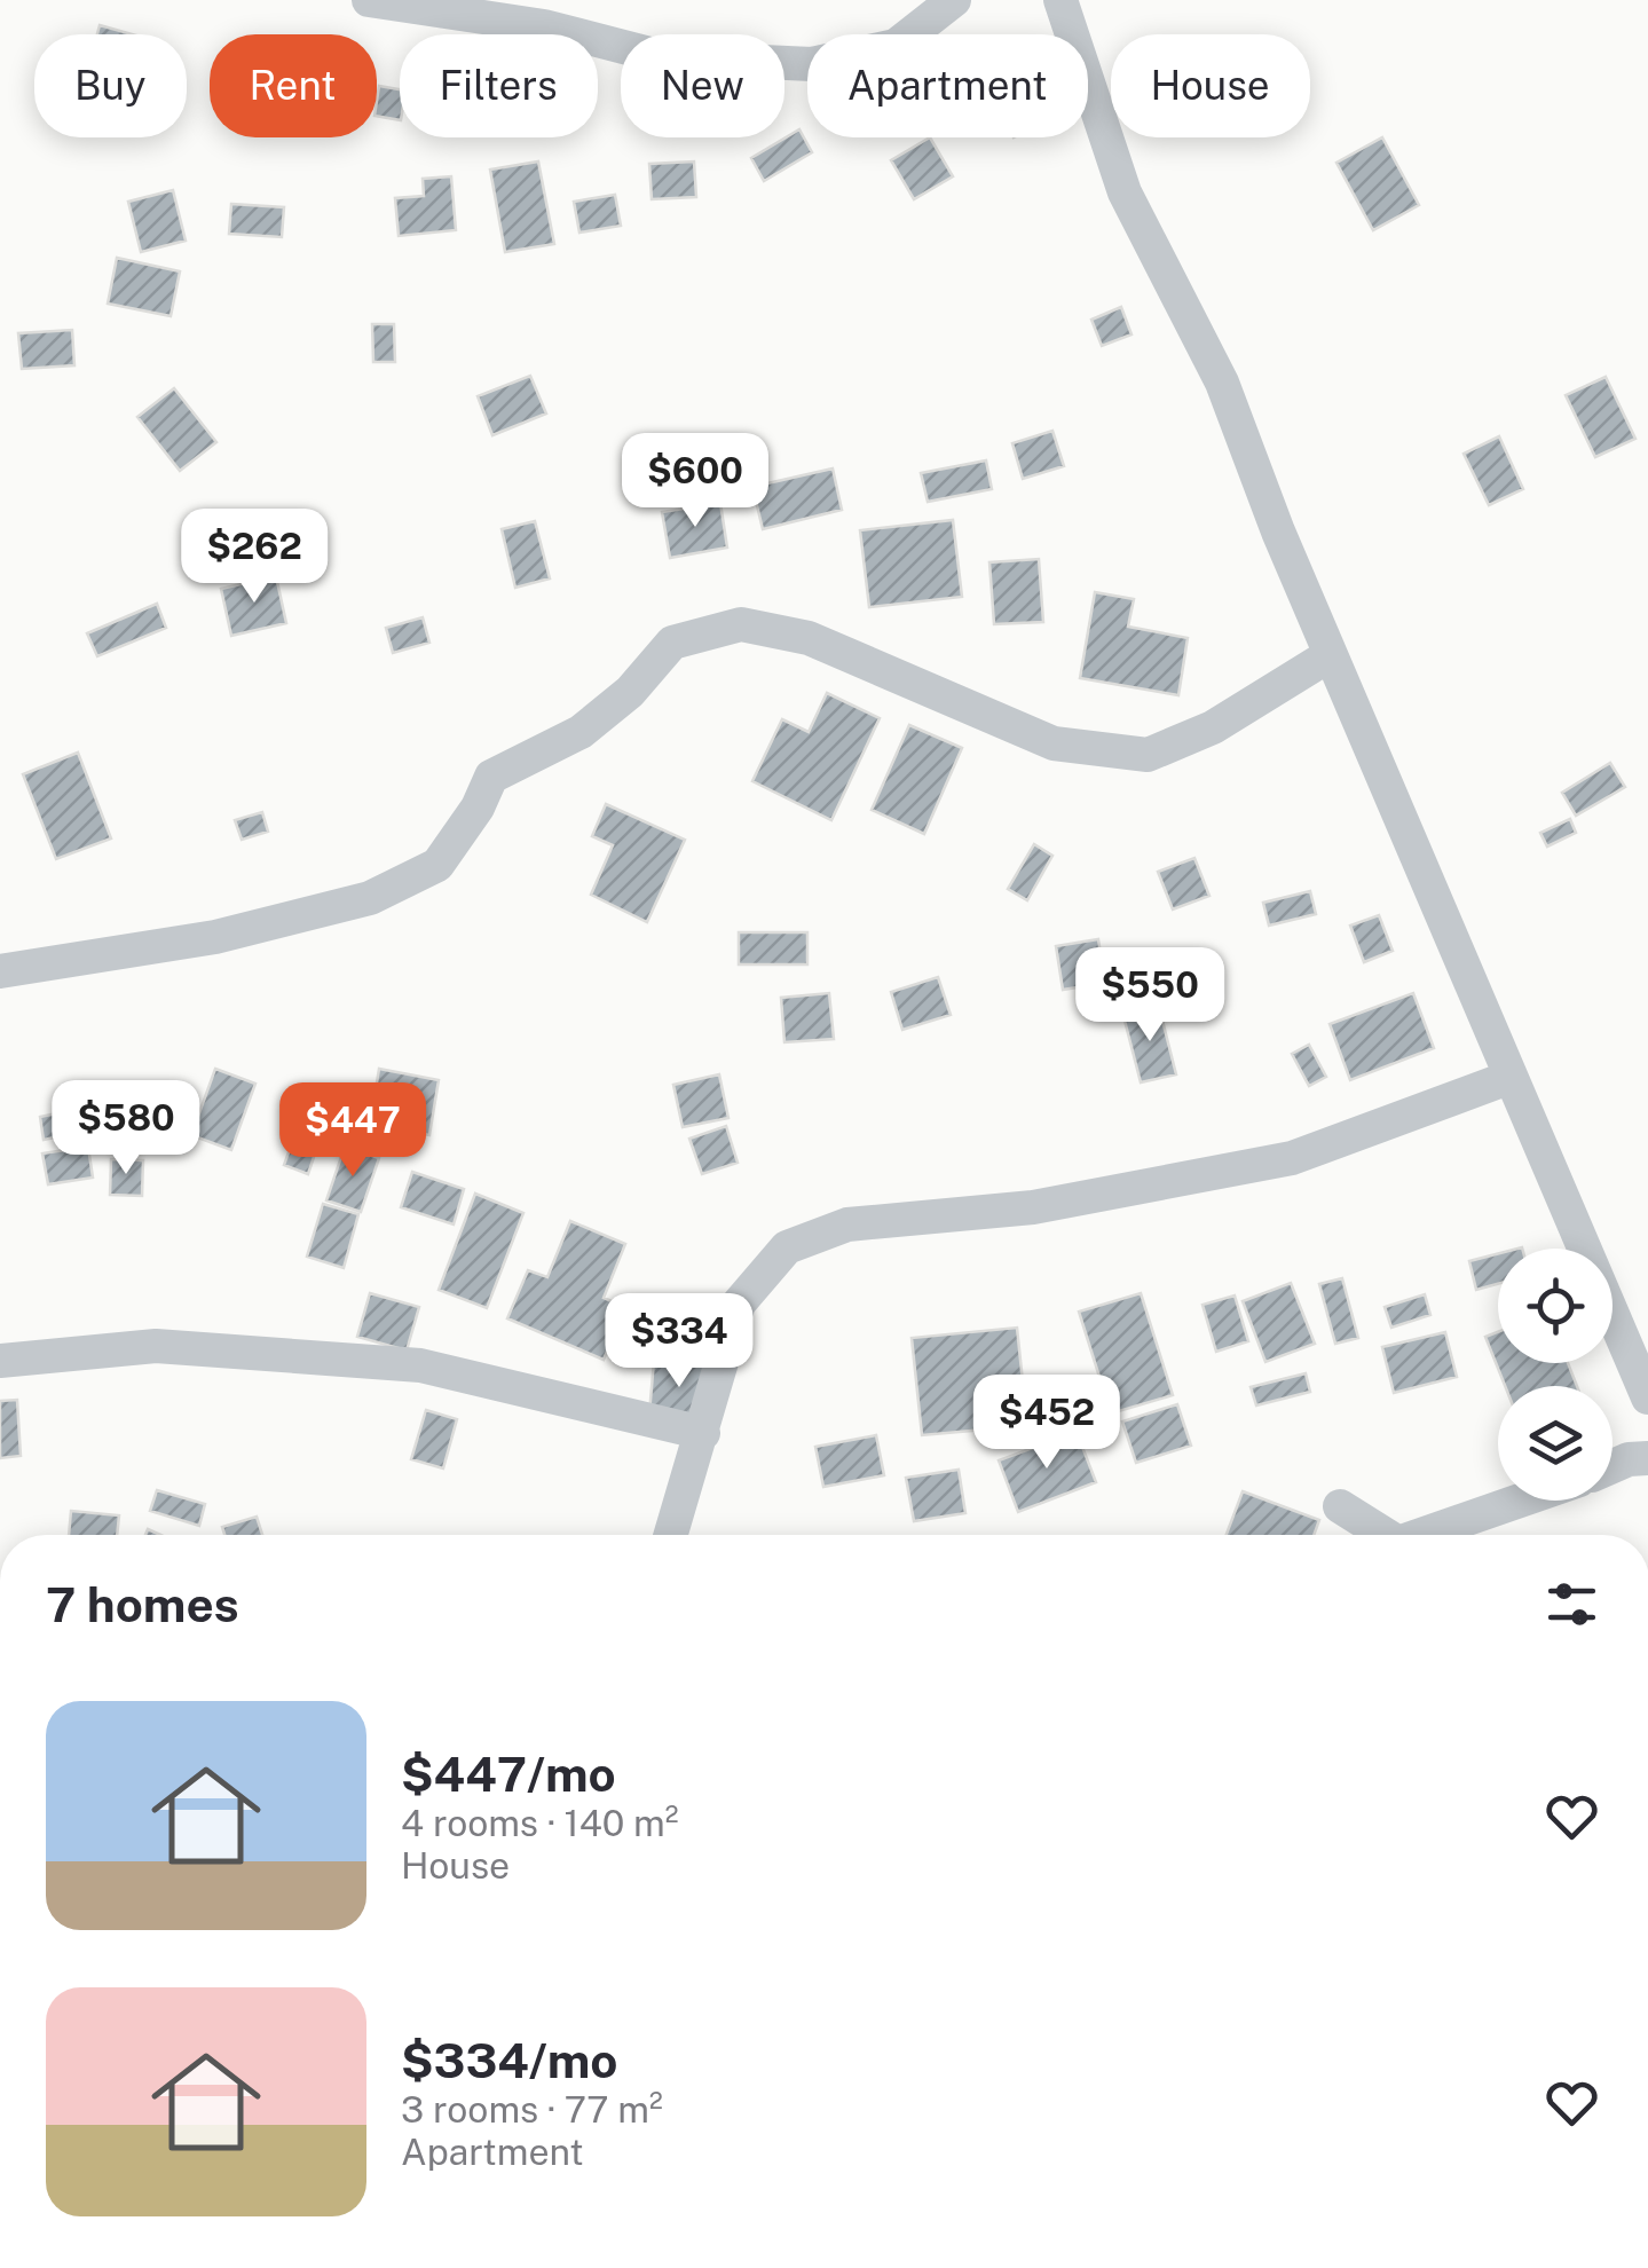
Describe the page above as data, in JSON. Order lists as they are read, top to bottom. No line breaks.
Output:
{"page":{"chip":["Buy","Rent","Filters","New","Apartment","House"],"price":["$600","$262","$550","$580","$447","$334","$452"],"heading":"7 homes","list":[{"name":"$447/mo","note":"4 rooms · 140 m² · House"},{"name":"$334/mo","note":"3 rooms · 77 m² · Apartment"}]}}
